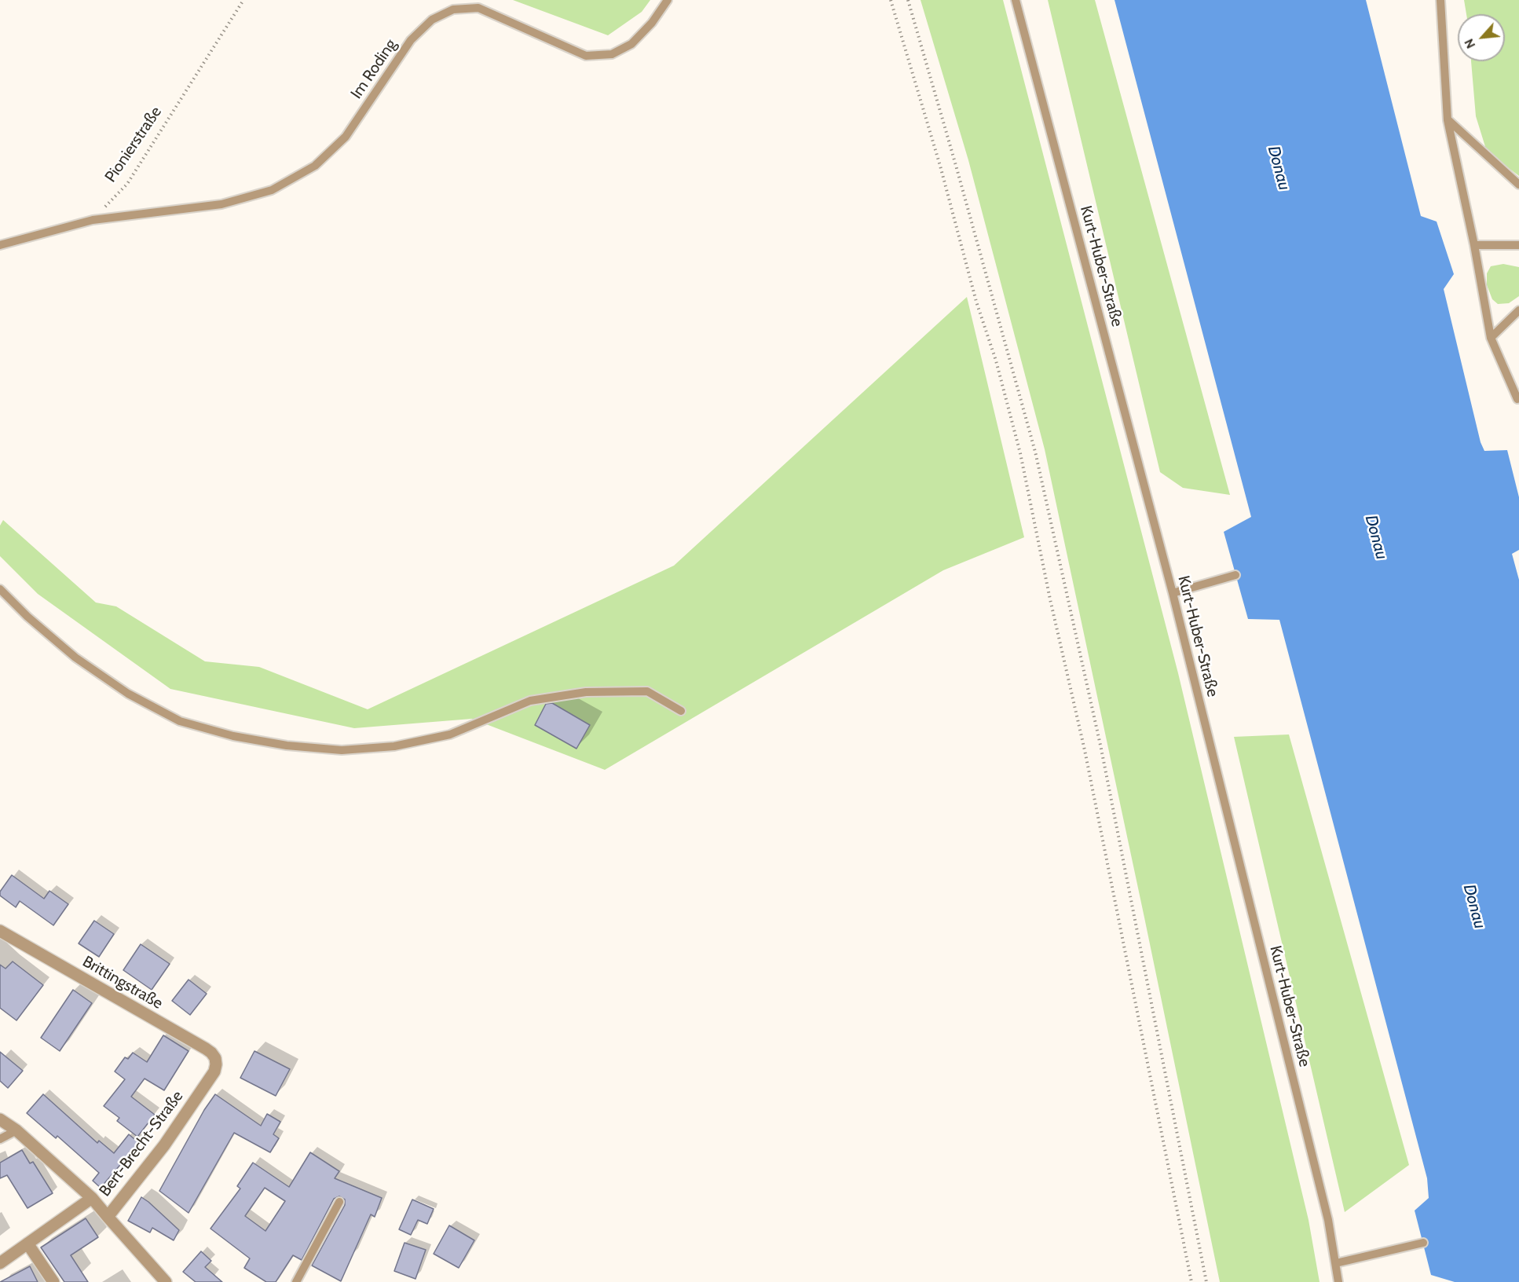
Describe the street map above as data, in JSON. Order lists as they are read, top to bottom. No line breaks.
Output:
{"streets":{"street":["Brittingstraße","Bert-Brecht-Straße"],"lane":["Im Roding","Kurt-Huber-Straße"],"path":["Pionierstraße"]},"crossings":[["Im Roding","Pionierstraße"],["Brittingstraße","Bert-Brecht-Straße"]],"water":["Donau"],"north":"bottom left"}
